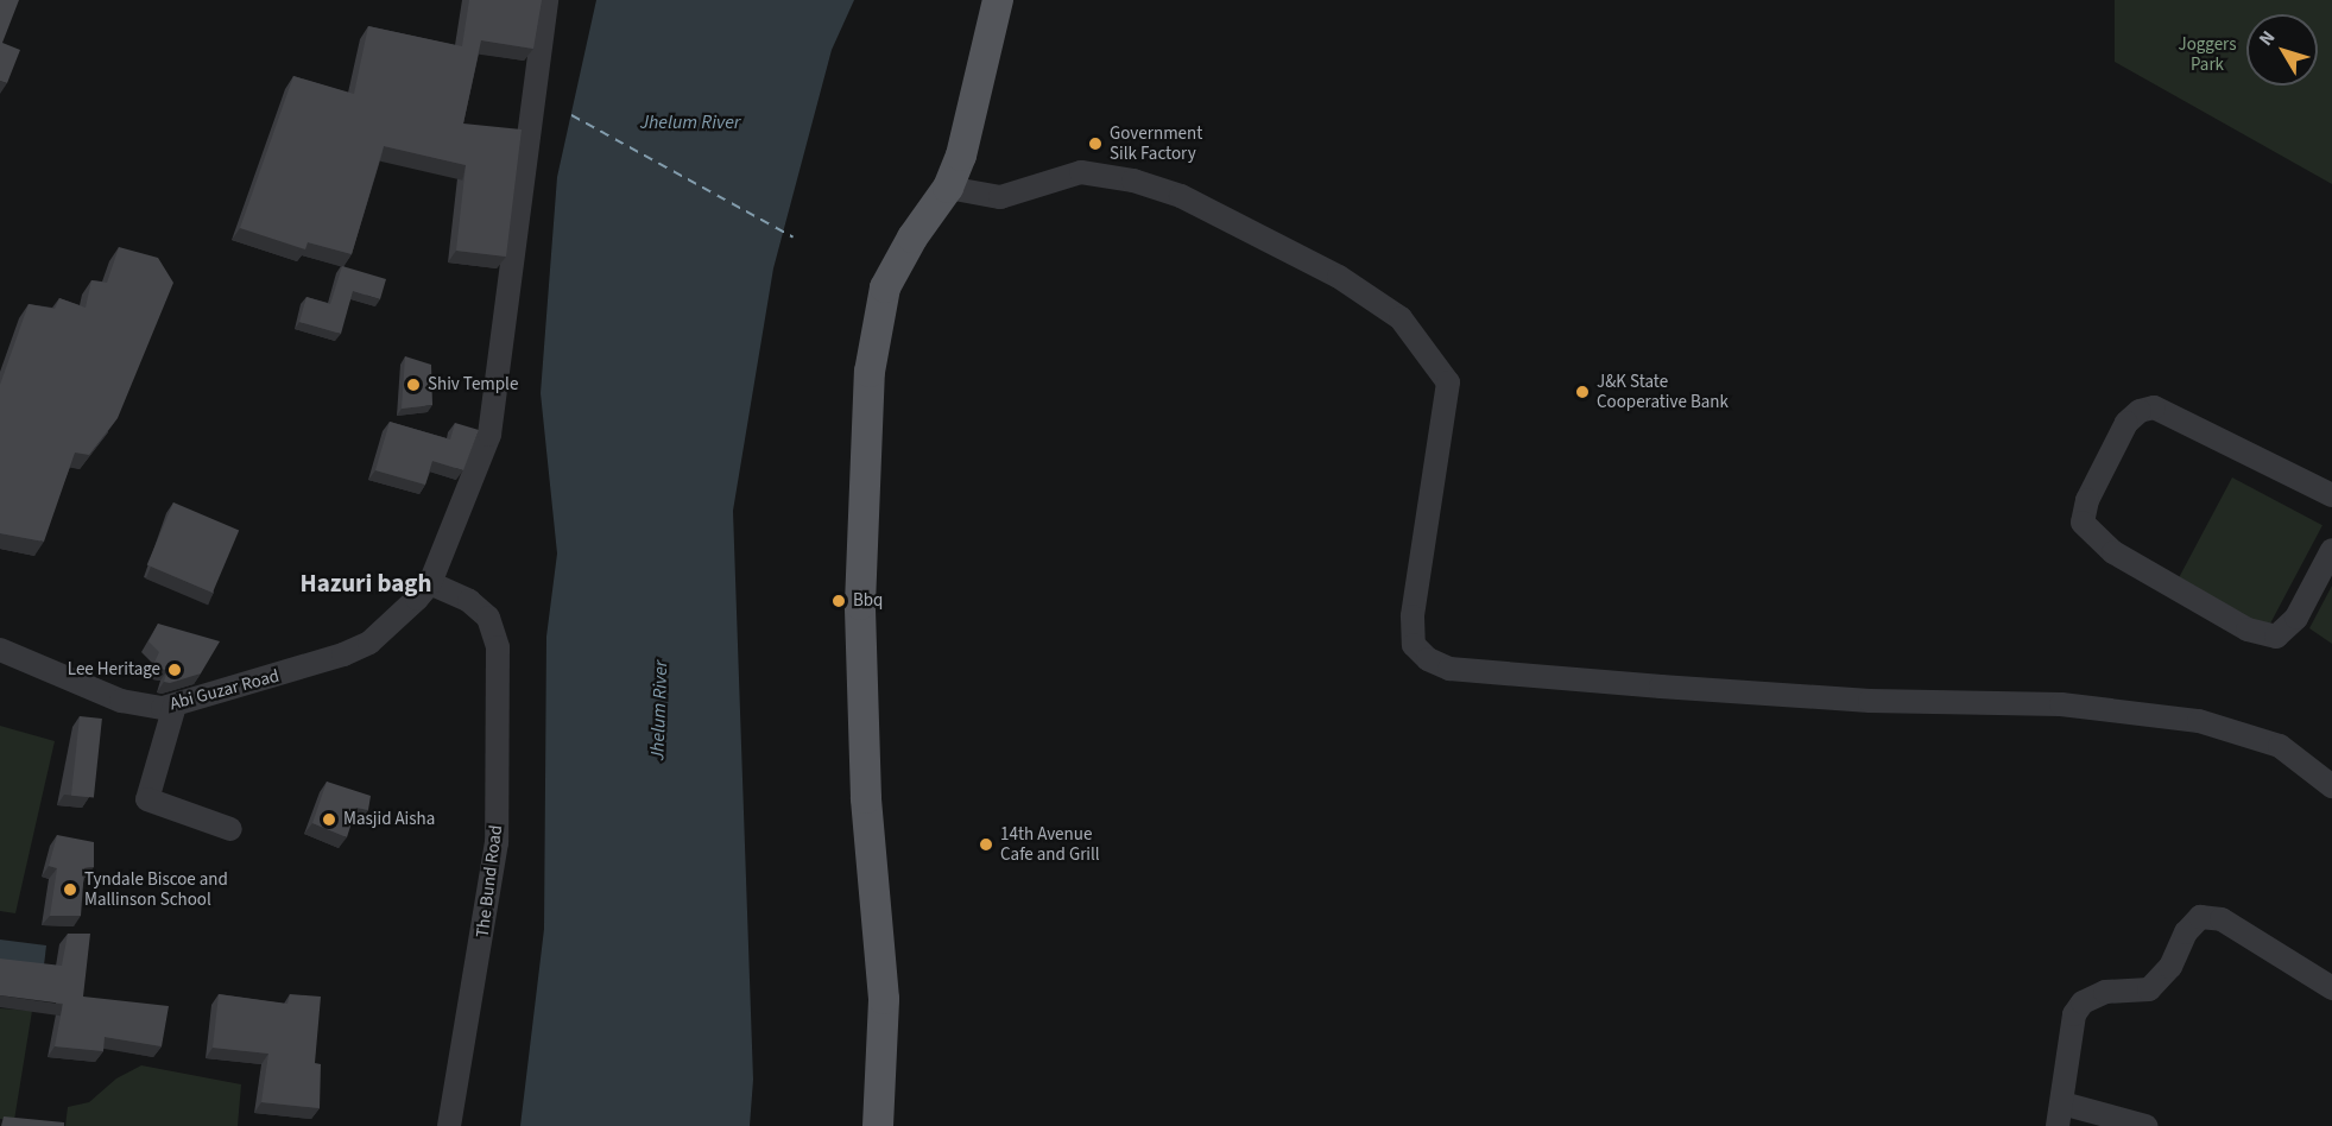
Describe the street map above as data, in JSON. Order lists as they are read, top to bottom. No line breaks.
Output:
{"streets":{"street":["Abi Guzar Road","The Bund Road"]},"crossings":[["Abi Guzar Road","The Bund Road"]],"districts":["Hazuri bagh"],"water":["Jhelum River"],"parks":["Joggers Park"],"places":["Government Silk Factory","Shiv Temple","J&K State Cooperative Bank","Bbq","Lee Heritage","Masjid Aisha","14th Avenue Cafe and Grill","Tyndale Biscoe and Mallinson School"],"north":"top left"}
